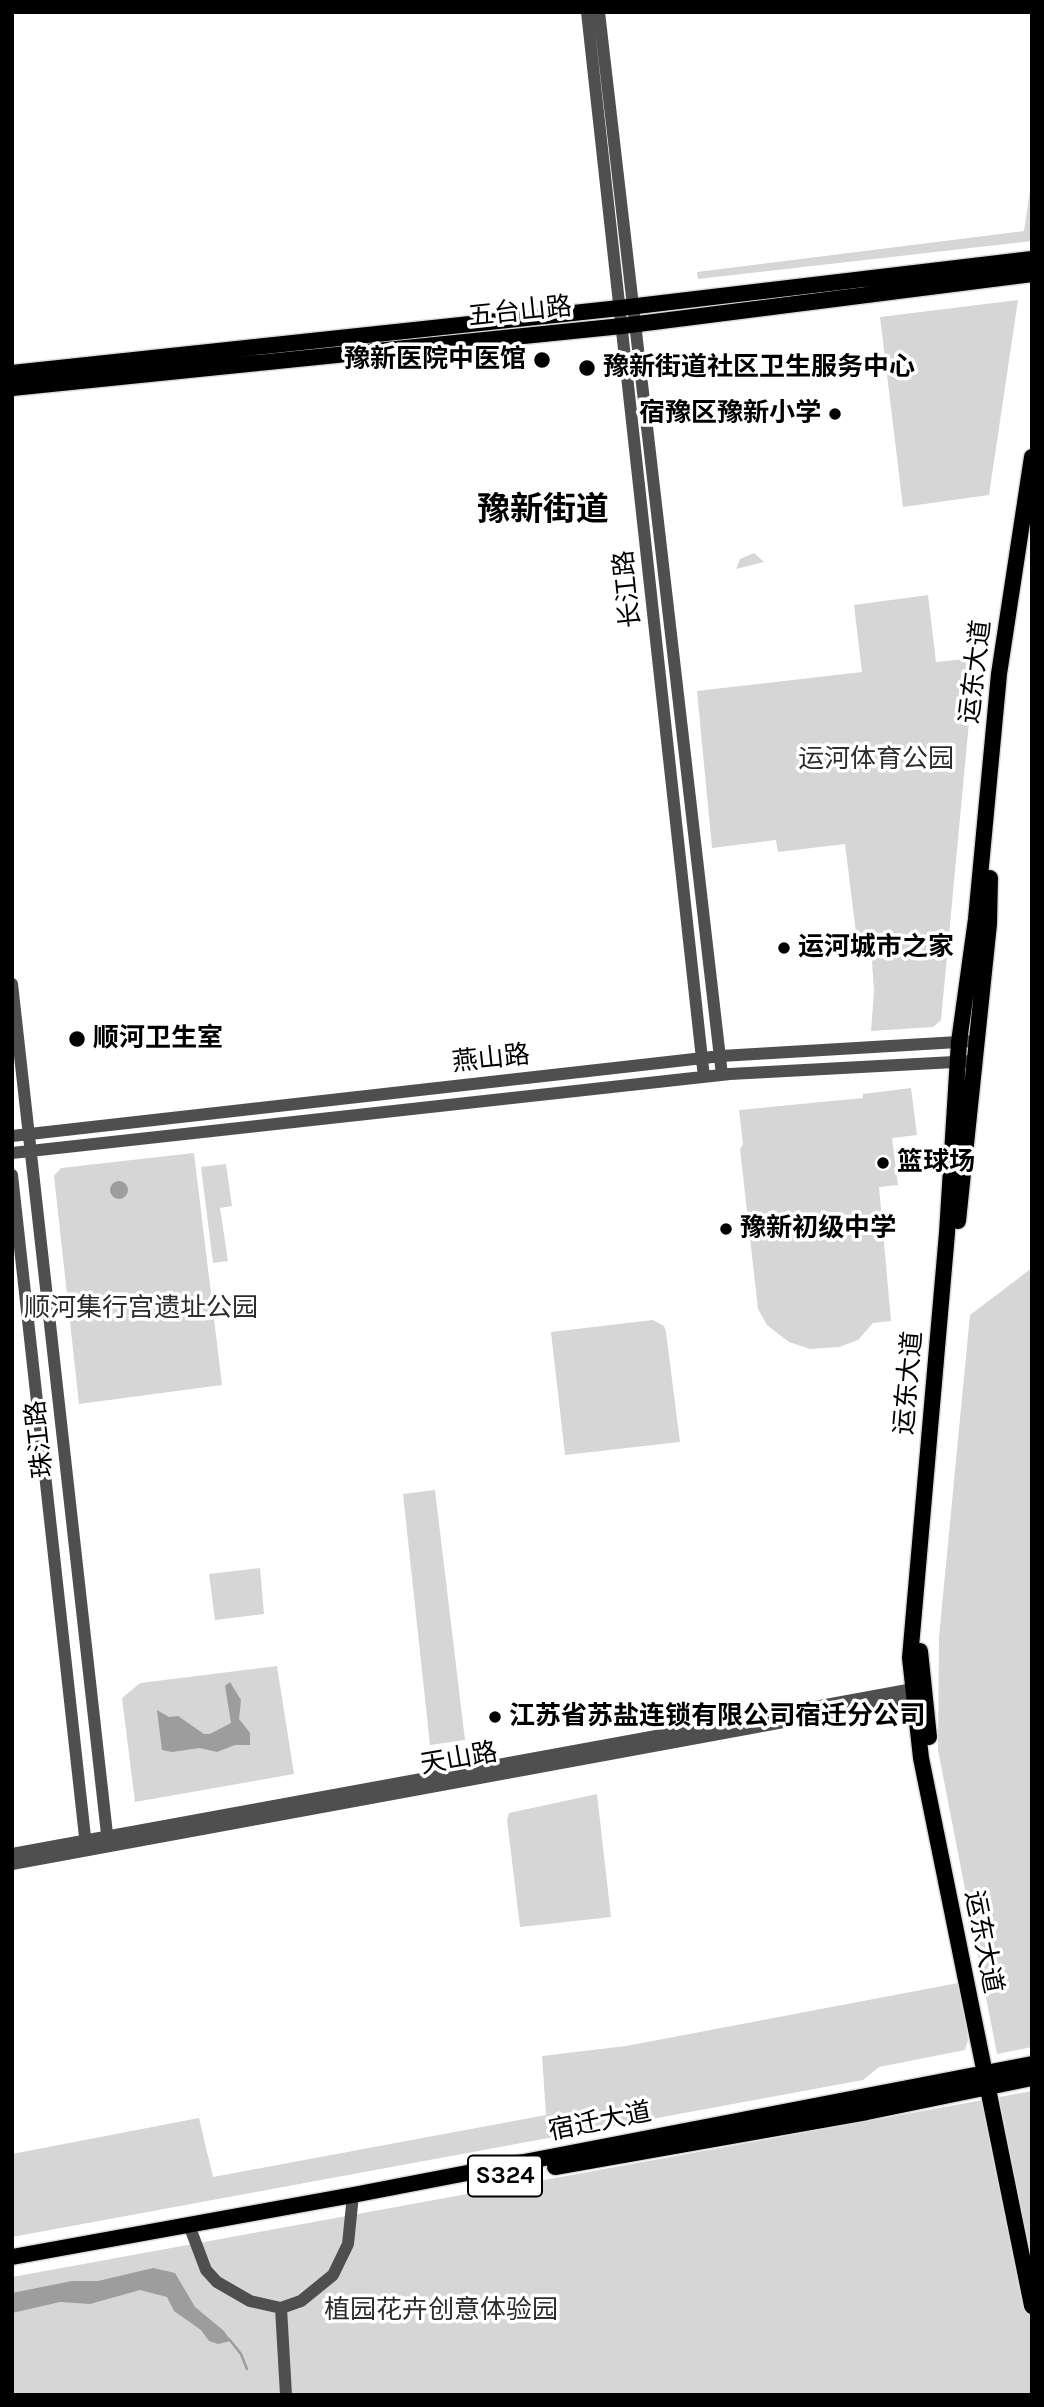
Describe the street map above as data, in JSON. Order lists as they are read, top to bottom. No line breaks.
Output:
{"streets":{"main road":["五台山路","运东大道","宿迁大道","S324"],"street":["长江路","燕山路","珠江路","天山路"]},"crossings":[["五台山路","长江路"],["长江路","燕山路"],["运东大道","燕山路"],["运东大道","天山路"],["运东大道","宿迁大道"],["燕山路","珠江路"],["珠江路","天山路"]],"districts":["豫新街道"],"parks":["运河体育公园","顺河集行宫遗址公园","植园花卉创意体验园"],"places":["豫新医院中医馆","豫新街道社区卫生服务中心","宿豫区豫新小学","运河城市之家","顺河卫生室","篮球场","豫新初级中学","江苏省苏盐连锁有限公司宿迁分公司"]}
